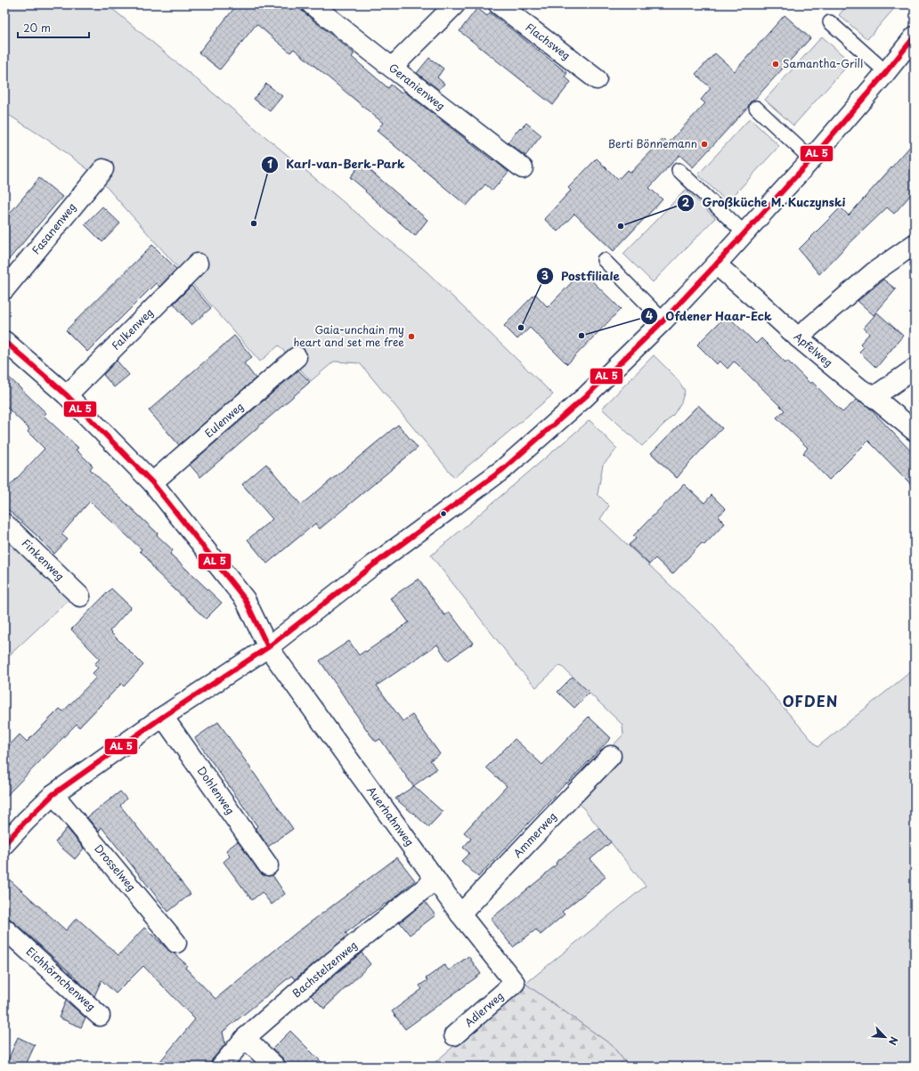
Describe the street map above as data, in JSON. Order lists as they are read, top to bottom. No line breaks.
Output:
{"streets":{"street":["Flachsweg","Geranienweg","Fasanenweg","Falkenweg","Apfelweg","Eulenweg","Finkenweg","Dohlenweg","Auerhahnweg","Ammerweg","Drosselweg","Bachstelzenweg","Eichhörnchenweg","Adlerweg"]},"crossings":[["Falkenweg","Auerhahnweg"],["Eulenweg","Auerhahnweg"],["Auerhahnweg","Ammerweg"],["Auerhahnweg","Bachstelzenweg"],["Auerhahnweg","Adlerweg"]],"districts":["OFDEN"],"places":["Samantha-Grill","Berti Bönnemann","Karl-van-Berk-Park","Großküche M. Kuczynski","Postfiliale","Ofdener Haar-Eck","Gaia-unchain my heart and set me free"],"scale_bar":"20 m","north":"bottom right"}
